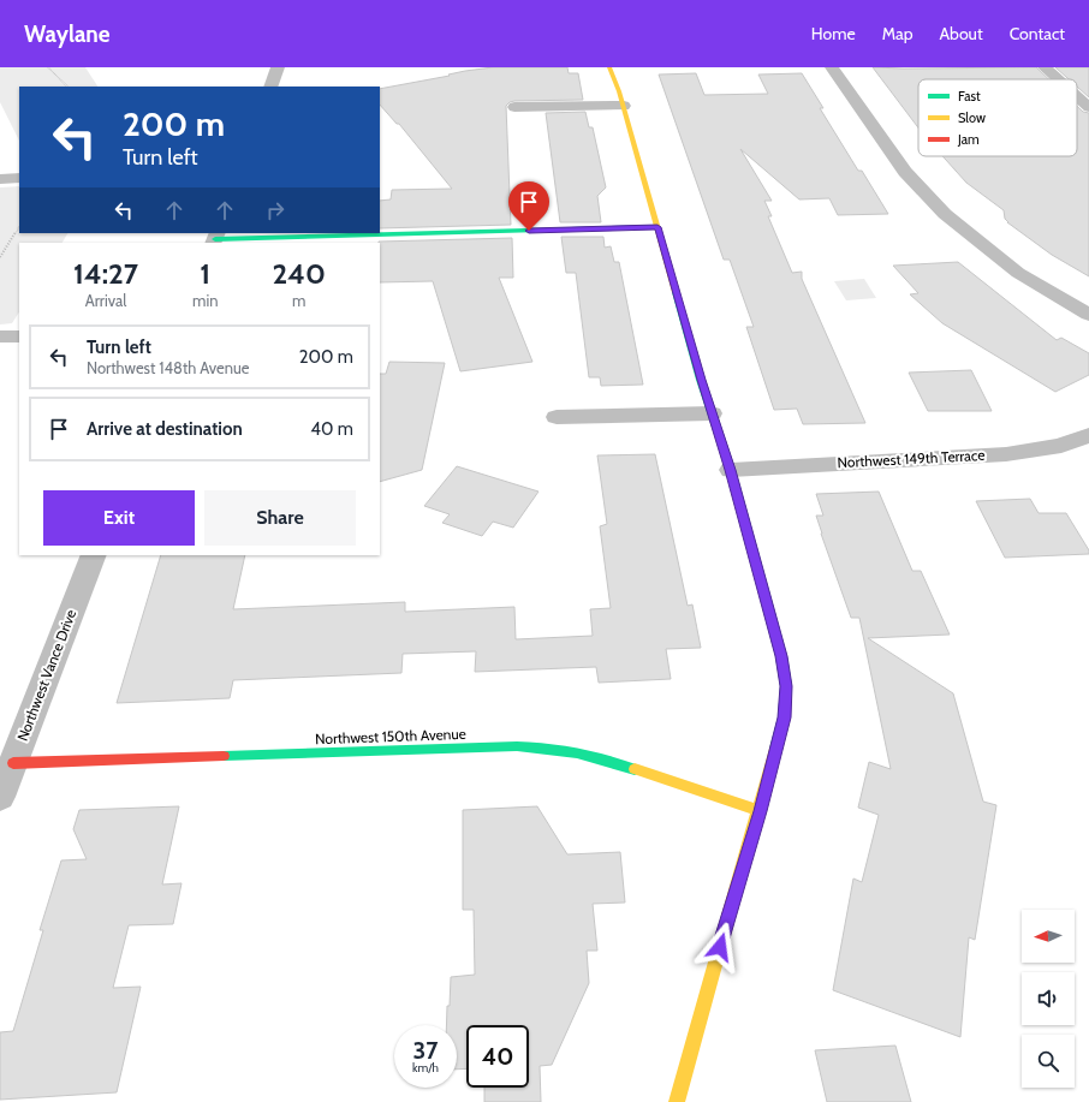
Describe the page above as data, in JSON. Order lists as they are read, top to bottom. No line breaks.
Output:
{"streets":{"street":["Northwest 149th Terrace","Northwest Vance Drive","Northwest 150th Avenue"]},"crossings":[["Northwest Vance Drive","Northwest 150th Avenue"]],"legend":["Fast","Slow","Jam"],"north":"left","page":{"header":"Waylane","nav":["Home","Map","About","Contact"],"turn":["200 m","Turn left"],"eta":["14:27","Arrival","1","min","240","m"],"list":[{"name":"Turn left","note":"Northwest 148th Avenue","value":"200 m"},{"name":"Arrive at destination","value":"40 m"}],"buttons":["Exit","Share"],"speed":"37 km/h","limit":"40"}}
